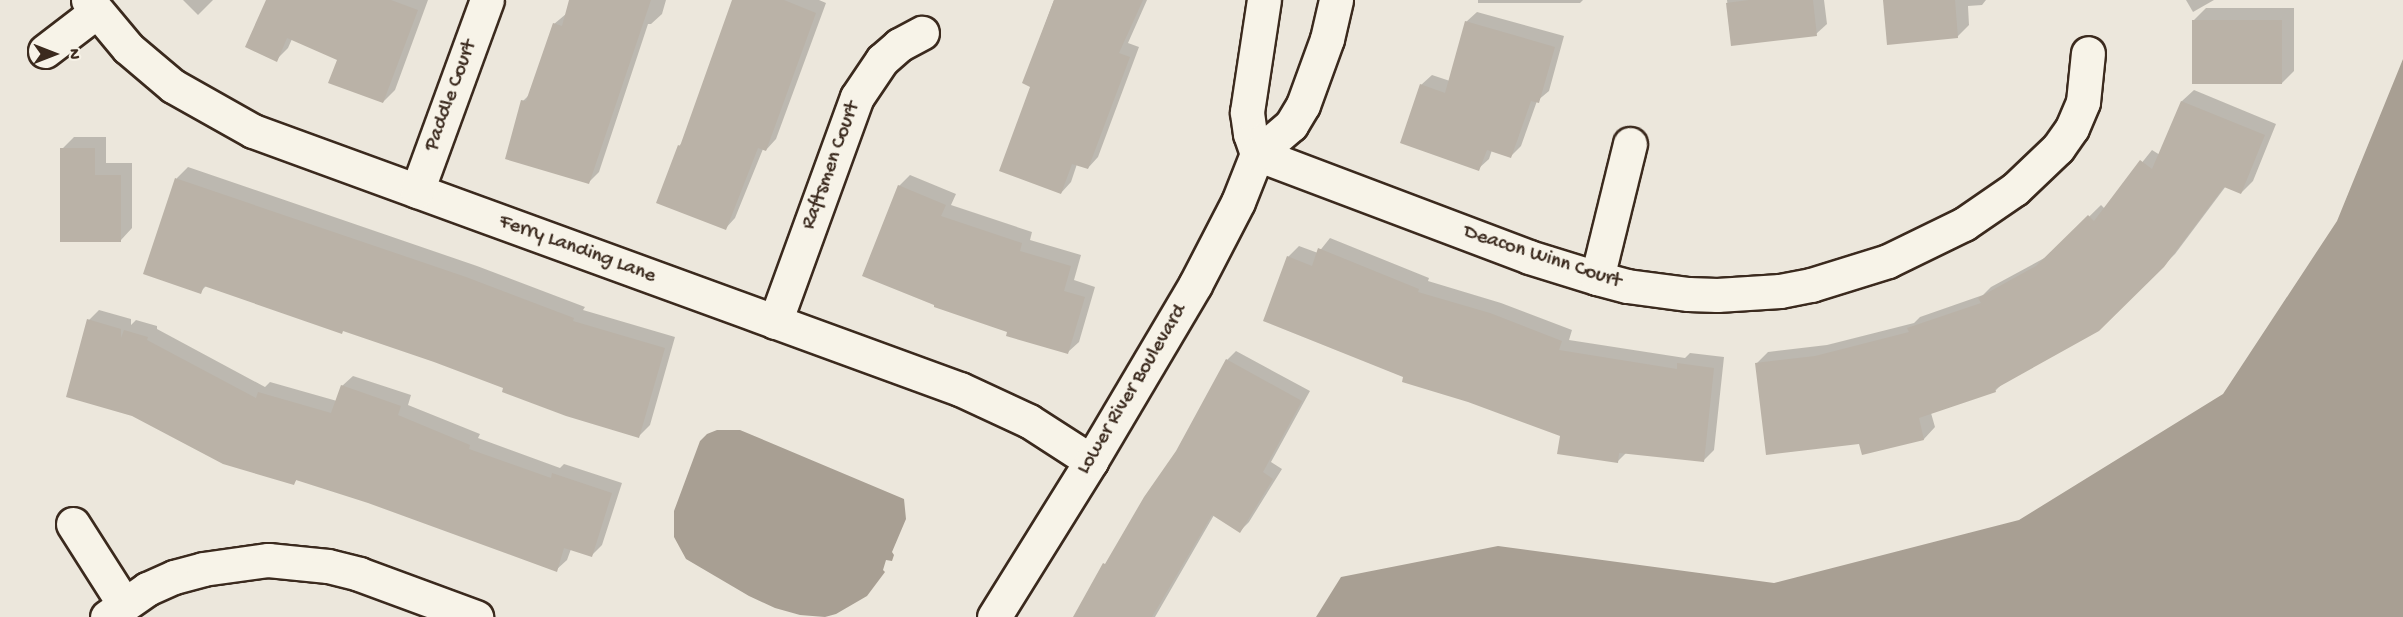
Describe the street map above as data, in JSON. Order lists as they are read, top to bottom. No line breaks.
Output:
{"streets":{"street":["Paddle Court","Raftsmen Court","Ferry Landing Lane","Deacon Winn Court","Lower River Boulevard"]},"crossings":[["Paddle Court","Ferry Landing Lane"],["Raftsmen Court","Ferry Landing Lane"],["Ferry Landing Lane","Lower River Boulevard"],["Deacon Winn Court","Lower River Boulevard"]],"north":"right"}
